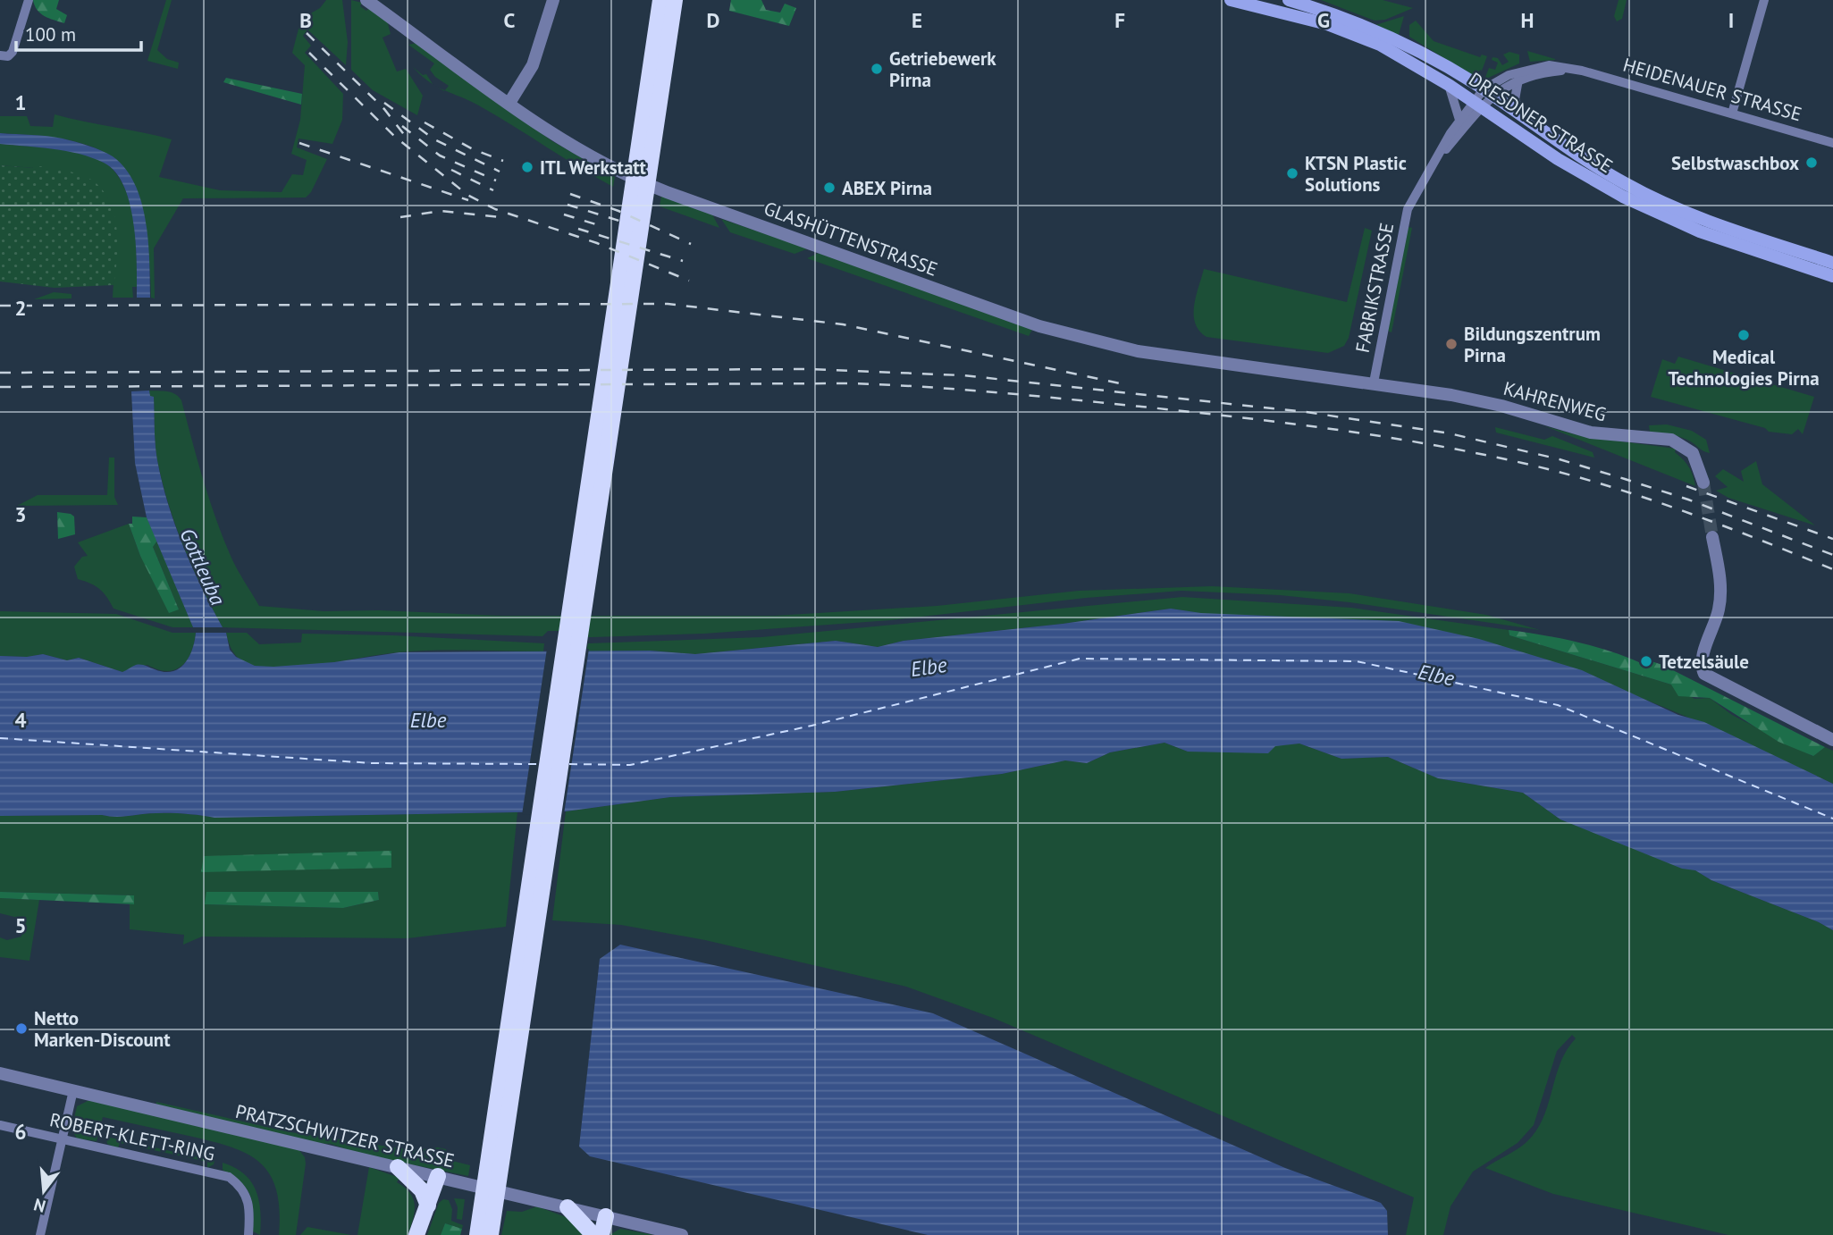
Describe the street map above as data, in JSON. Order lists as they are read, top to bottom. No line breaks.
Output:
{"streets":{"main road":["DRESDNER STRASSE"],"street":["HEIDENAUER STRASSE","GLASHÜTTENSTRASSE","FABRIKSTRASSE","KAHRENWEG","PRATZSCHWITZER STRASSE","ROBERT-KLETT-RING"]},"crossings":[["HEIDENAUER STRASSE","DRESDNER STRASSE"],["DRESDNER STRASSE","FABRIKSTRASSE"],["GLASHÜTTENSTRASSE","FABRIKSTRASSE"],["GLASHÜTTENSTRASSE","KAHRENWEG"],["FABRIKSTRASSE","KAHRENWEG"]],"water":["Gottleuba","Elbe"],"places":["Getriebewerk Pirna","Selbstwaschbox","ITL Werkstatt","KTSN Plastic Solutions","ABEX Pirna","Medical Technologies Pirna","Bildungszentrum Pirna","Tetzelsäule","Netto Marken-Discount"],"scale_bar":"100 m","north":"bottom","grid":{"columns":["B","C","D","E","F","G","H","I"],"rows":["1","2","3","4","5","6"]}}
